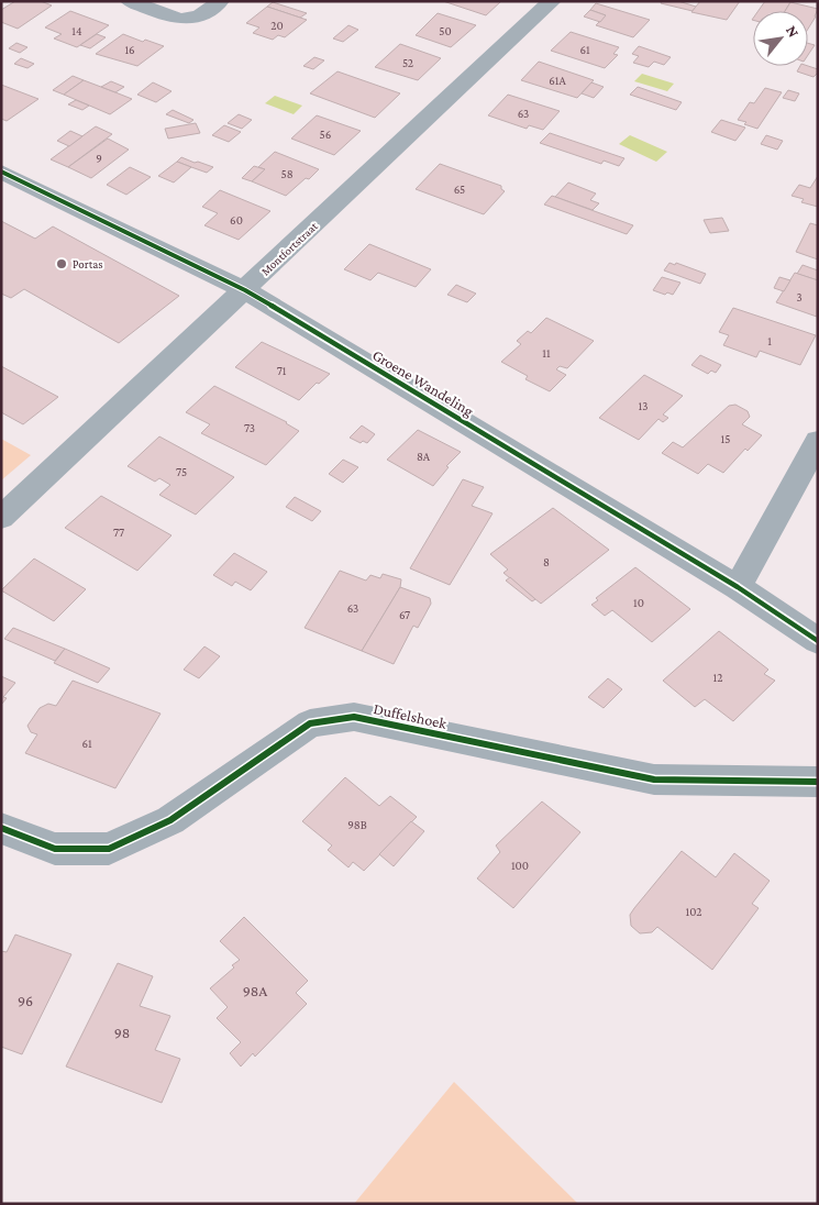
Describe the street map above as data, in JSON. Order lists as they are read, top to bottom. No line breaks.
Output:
{"streets":{"street":["Montfortstraat","Groene Wandeling","Duffelshoek"]},"crossings":[["Montfortstraat","Groene Wandeling"]],"places":["Portas"],"house_numbers":["20","14","50","16","61","52","61A","63","56","9","58","65","60","3","1","11","71","13","73","15","8A","75","77","8","10","63","67","12","61","98B","100","102","98A","96","98"],"north":"top right"}
